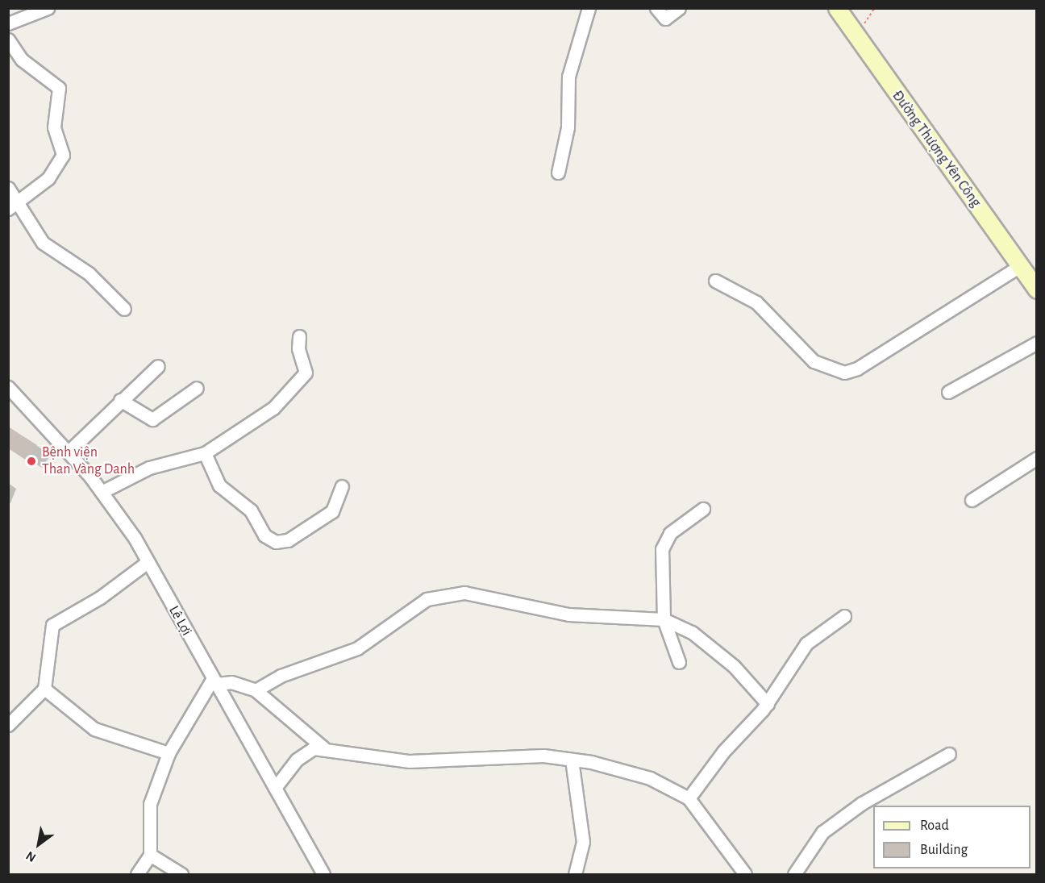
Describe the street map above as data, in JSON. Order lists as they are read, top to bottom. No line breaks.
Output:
{"streets":{"main road":["Đường Thượng Yên Công"],"street":["Lê Lợi"]},"places":["Bệnh viện Than Vàng Danh"],"legend":["Road","Building"],"north":"bottom left"}
